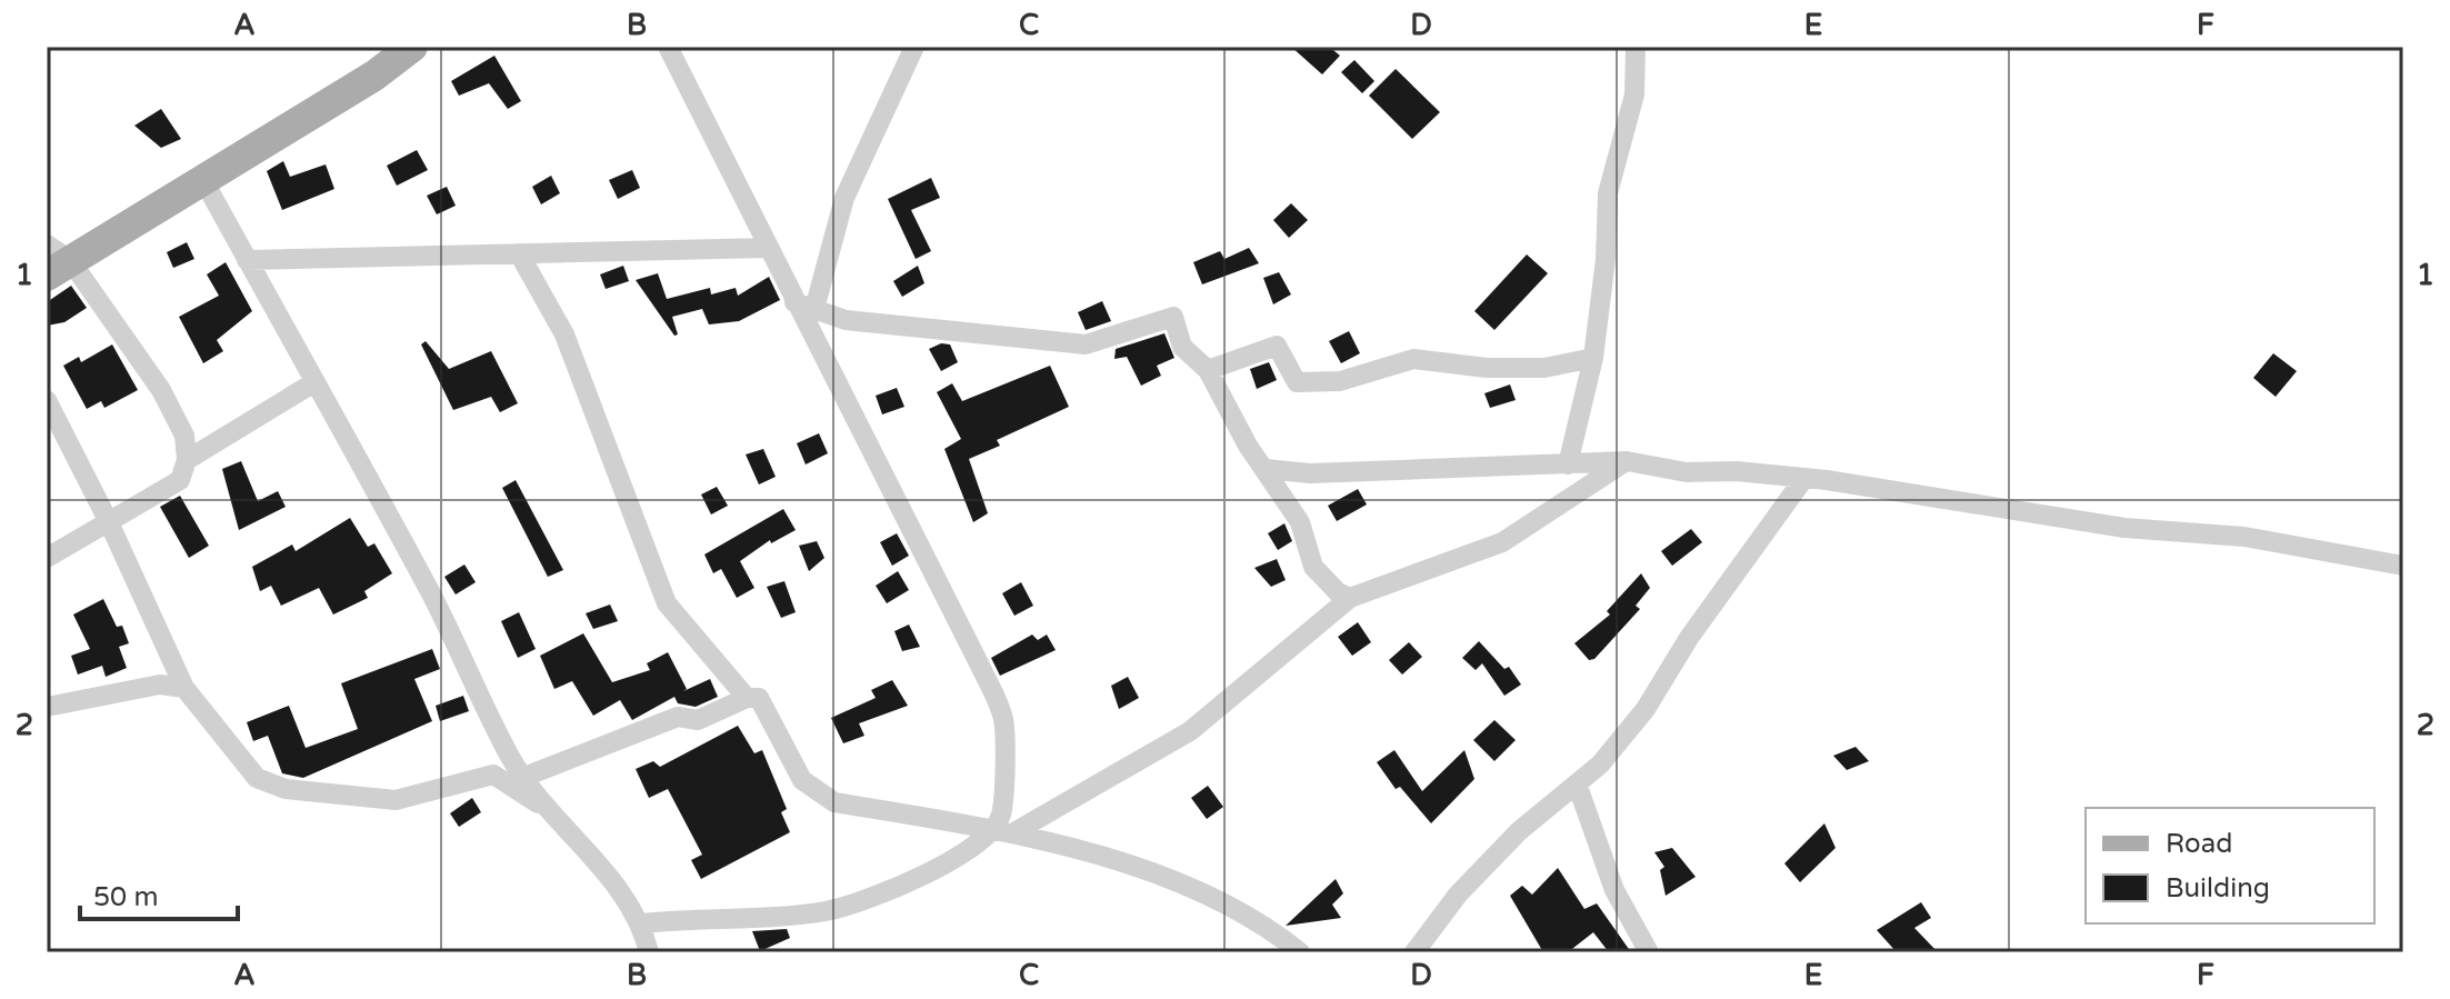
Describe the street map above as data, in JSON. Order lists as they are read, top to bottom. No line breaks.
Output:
{"legend":["Road","Building"],"scale_bar":"50 m","grid":{"columns":["A","B","C","D","E","F"],"rows":["1","2"]}}
